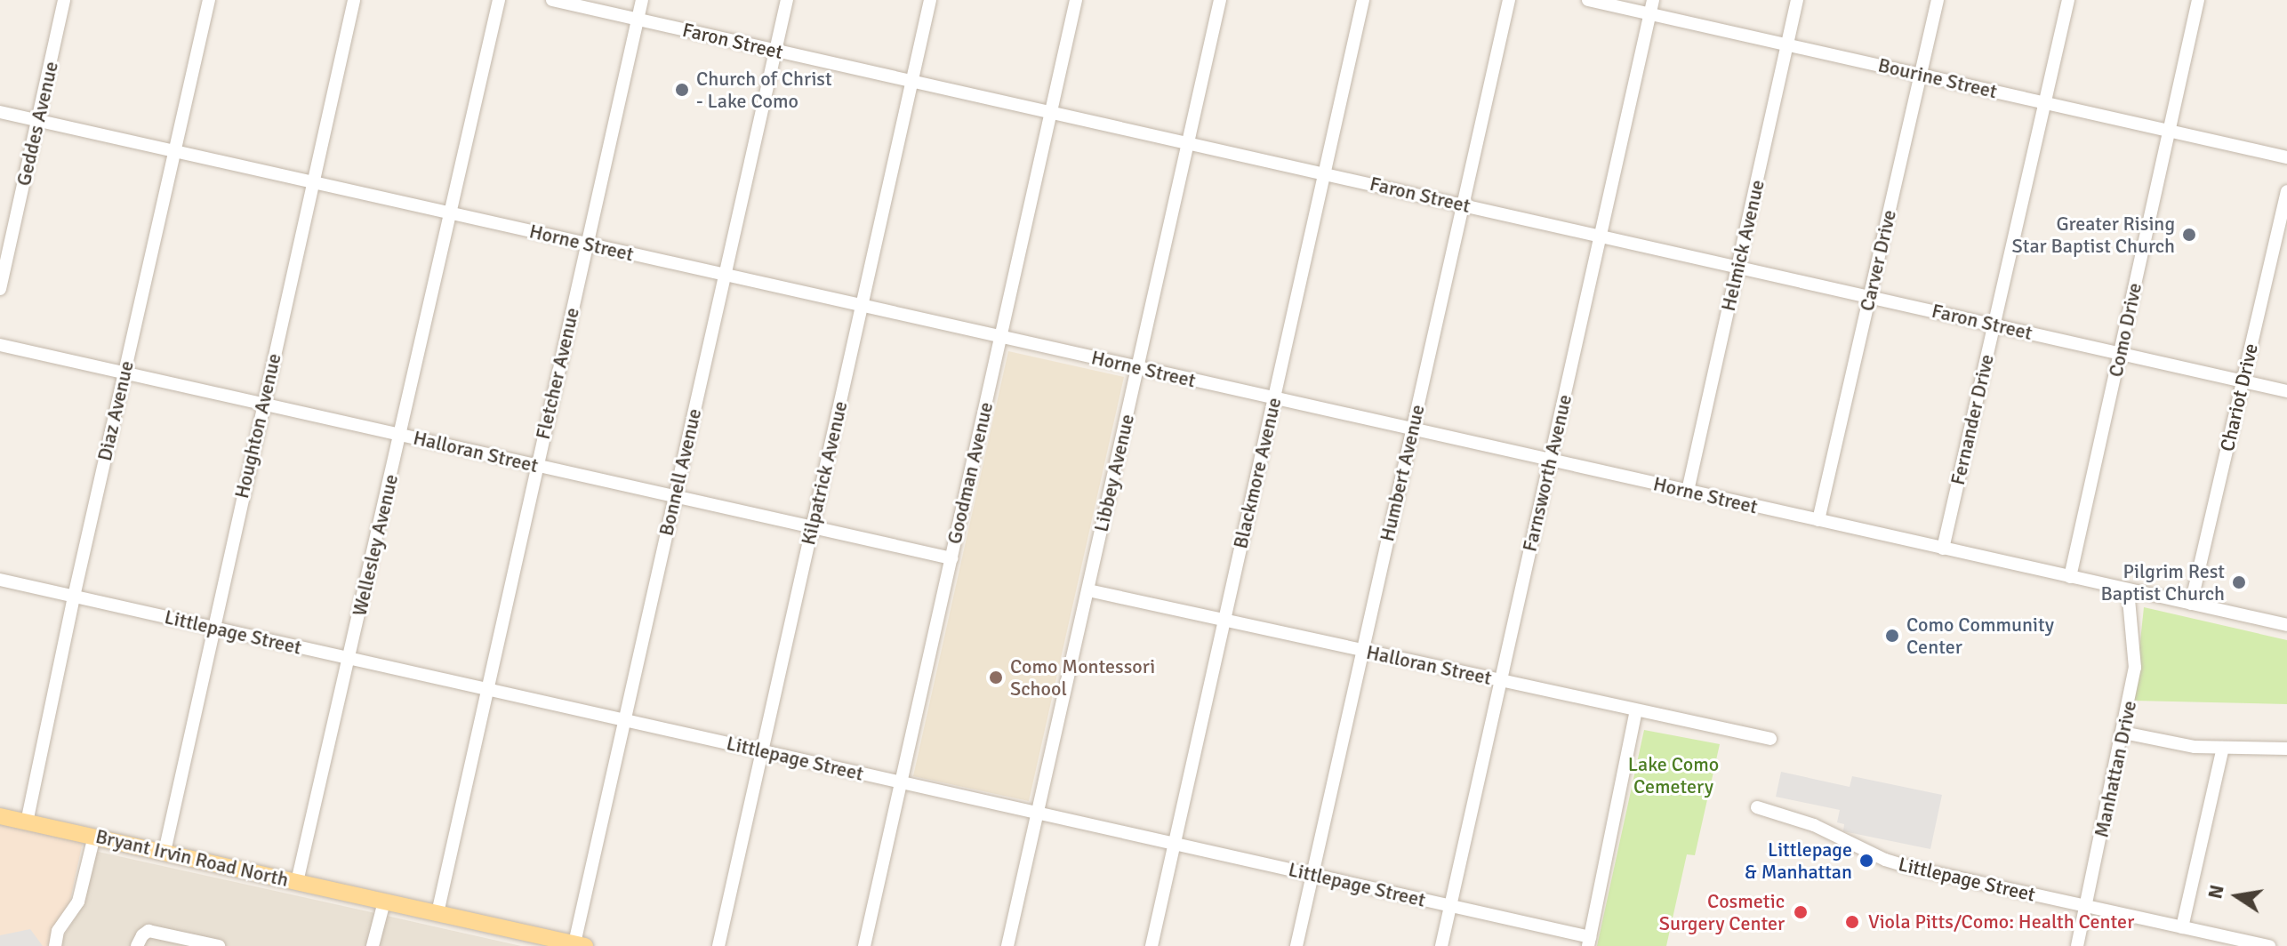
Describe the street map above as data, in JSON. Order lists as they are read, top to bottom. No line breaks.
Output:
{"streets":{"main road":["Bryant Irvin Road North"],"street":["Faron Street","Bourine Street","Geddes Avenue","Horne Street","Helmick Avenue","Carver Drive","Como Drive","Fletcher Avenue","Chariot Drive","Diaz Avenue","Fernander Drive","Houghton Avenue","Halloran Street","Bonnell Avenue","Kilpatrick Avenue","Goodman Avenue","Libbey Avenue","Blackmore Avenue","Humbert Avenue","Farnsworth Avenue","Wellesley Avenue","Littlepage Street","Manhattan Drive"]},"crossings":[["Faron Street","Helmick Avenue"],["Faron Street","Carver Drive"],["Faron Street","Como Drive"],["Faron Street","Fletcher Avenue"],["Faron Street","Chariot Drive"],["Faron Street","Fernander Drive"],["Faron Street","Bonnell Avenue"],["Faron Street","Kilpatrick Avenue"],["Faron Street","Goodman Avenue"],["Faron Street","Libbey Avenue"],["Faron Street","Blackmore Avenue"],["Faron Street","Humbert Avenue"],["Faron Street","Farnsworth Avenue"],["Bourine Street","Helmick Avenue"],["Bourine Street","Carver Drive"],["Bourine Street","Como Drive"],["Bourine Street","Fernander Drive"],["Bourine Street","Farnsworth Avenue"],["Geddes Avenue","Horne Street"],["Horne Street","Helmick Avenue"],["Horne Street","Carver Drive"],["Horne Street","Como Drive"],["Horne Street","Fletcher Avenue"],["Horne Street","Chariot Drive"],["Horne Street","Diaz Avenue"],["Horne Street","Fernander Drive"],["Horne Street","Houghton Avenue"],["Horne Street","Bonnell Avenue"],["Horne Street","Kilpatrick Avenue"],["Horne Street","Goodman Avenue"],["Horne Street","Libbey Avenue"],["Horne Street","Blackmore Avenue"],["Horne Street","Humbert Avenue"],["Horne Street","Farnsworth Avenue"],["Horne Street","Wellesley Avenue"],["Horne Street","Manhattan Drive"],["Fletcher Avenue","Halloran Street"],["Fletcher Avenue","Littlepage Street"],["Fletcher Avenue","Bryant Irvin Road North"],["Diaz Avenue","Halloran Street"],["Diaz Avenue","Littlepage Street"],["Diaz Avenue","Bryant Irvin Road North"],["Houghton Avenue","Halloran Street"],["Houghton Avenue","Littlepage Street"],["Houghton Avenue","Bryant Irvin Road North"],["Halloran Street","Bonnell Avenue"],["Halloran Street","Kilpatrick Avenue"],["Halloran Street","Goodman Avenue"],["Halloran Street","Libbey Avenue"],["Halloran Street","Blackmore Avenue"],["Halloran Street","Humbert Avenue"],["Halloran Street","Farnsworth Avenue"],["Halloran Street","Wellesley Avenue"],["Bonnell Avenue","Littlepage Street"],["Kilpatrick Avenue","Littlepage Street"],["Goodman Avenue","Littlepage Street"],["Libbey Avenue","Littlepage Street"],["Blackmore Avenue","Littlepage Street"],["Humbert Avenue","Littlepage Street"],["Farnsworth Avenue","Littlepage Street"],["Wellesley Avenue","Littlepage Street"],["Wellesley Avenue","Bryant Irvin Road North"],["Littlepage Street","Manhattan Drive"]],"parks":["Lake Como Cemetery"],"places":["Church of Christ - Lake Como","Greater Rising Star Baptist Church","Pilgrim Rest Baptist Church","Como Community Center","Como Montessori School","Littlepage & Manhattan","Cosmetic Surgery Center","Viola Pitts/Como: Health Center"],"north":"left"}
